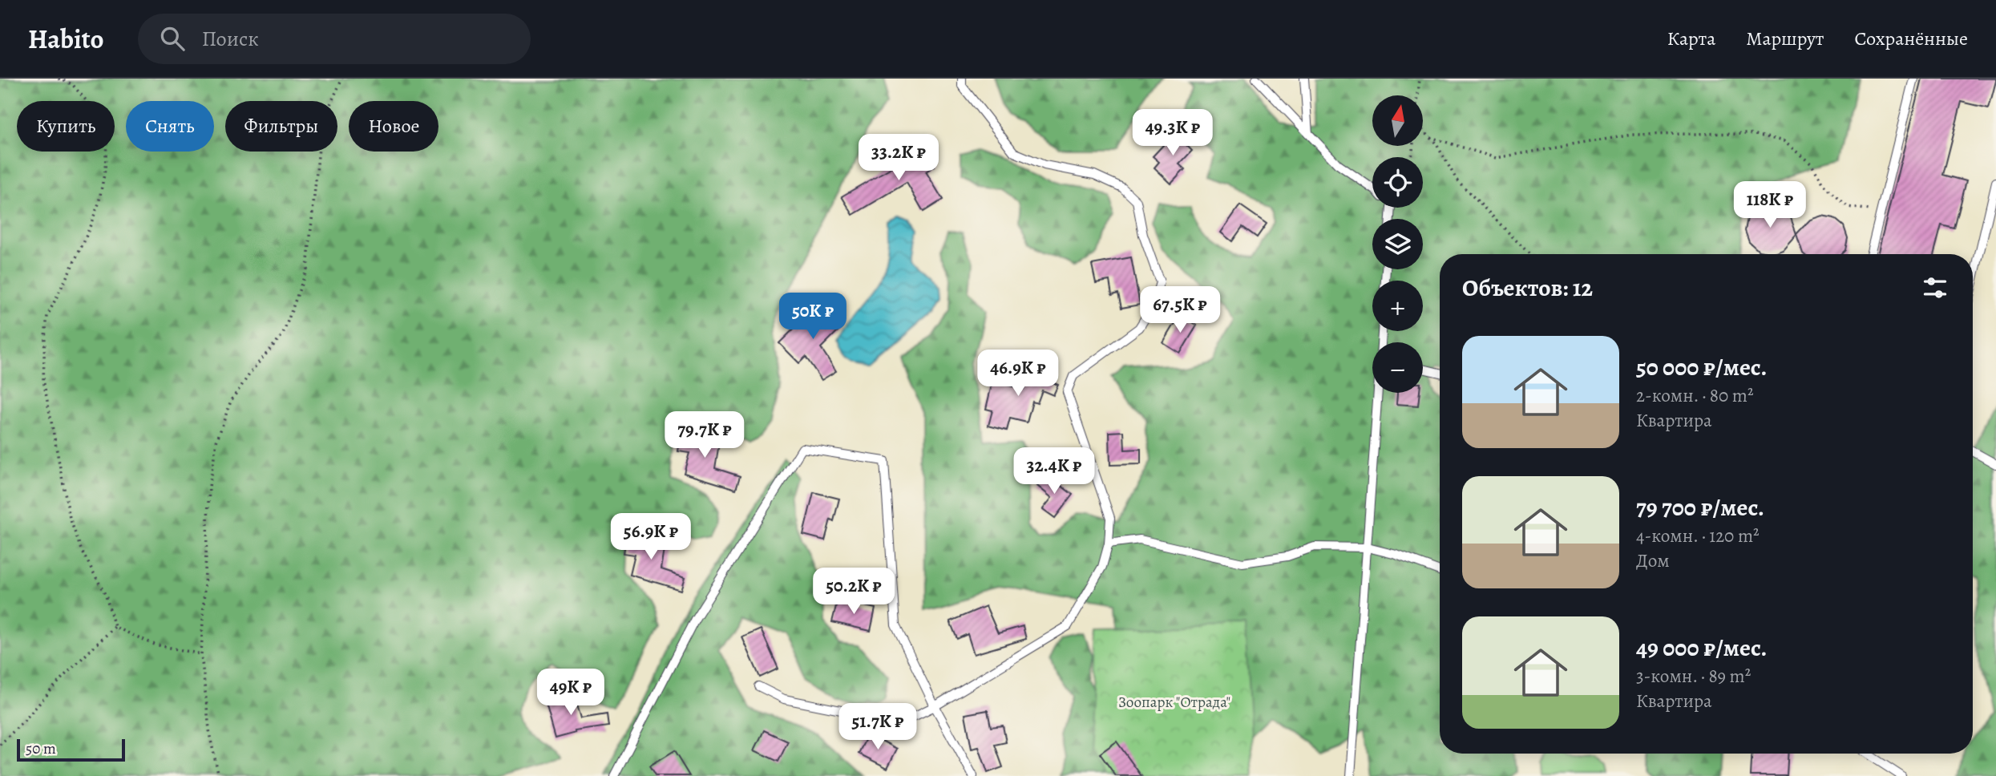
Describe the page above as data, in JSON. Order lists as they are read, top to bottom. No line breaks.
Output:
{"parks":["Зоопарк \"Отрада\""],"scale_bar":"50 m","north":"top","page":{"header":"Habito","search":"Поиск","nav":["Карта","Маршрут","Сохранённые"],"map_buttons":["+","−"],"chip":["Купить","Снять","Фильтры","Новое"],"price":["49.3K ₽","33.2K ₽","118K ₽","67.5K ₽","50K ₽","46.9K ₽","79.7K ₽","32.4K ₽","56.9K ₽","50.2K ₽","49K ₽","51.7K ₽"],"heading":"Объектов: 12","list":[{"name":"50 000 ₽/мес.","note":"2-комн. · 80 m² · Квартира"},{"name":"79 700 ₽/мес.","note":"4-комн. · 120 m² · Дом"},{"name":"49 000 ₽/мес.","note":"3-комн. · 89 m² · Квартира"}],"scale":"50 m"}}
